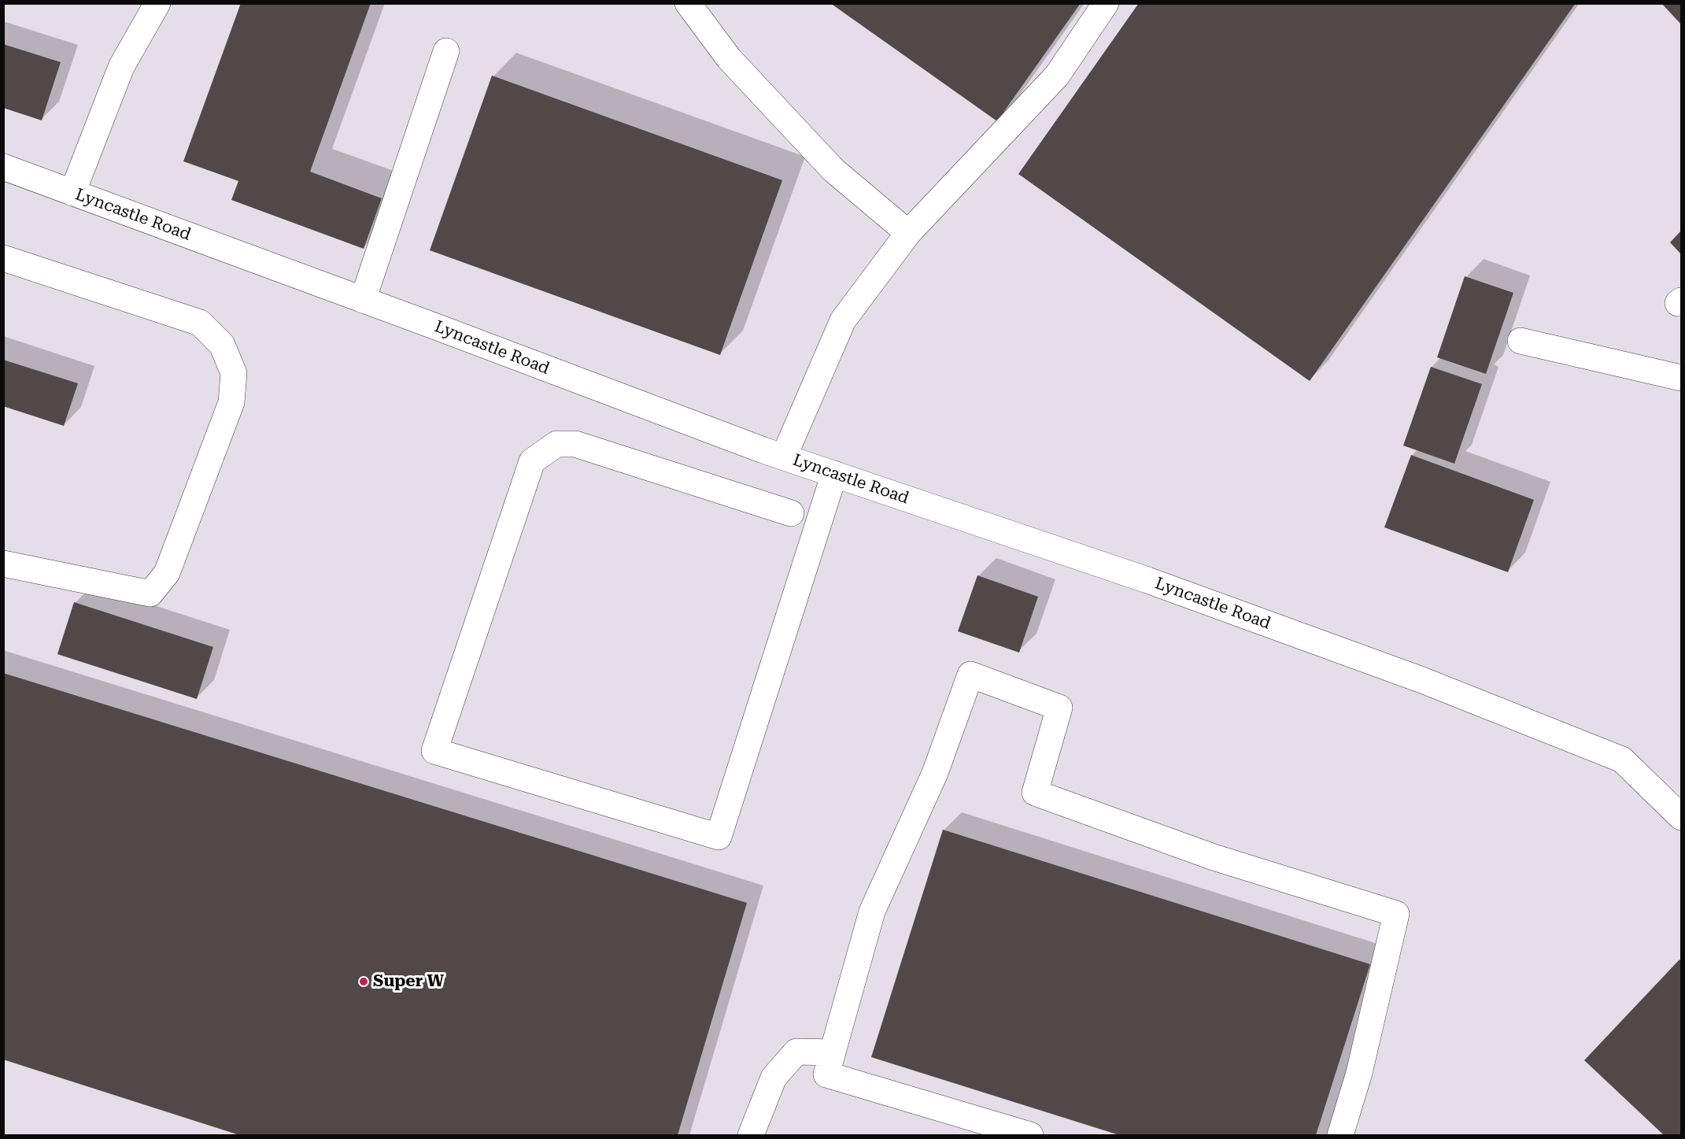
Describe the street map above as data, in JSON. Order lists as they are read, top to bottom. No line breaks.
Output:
{"streets":{"street":["Lyncastle Road"]},"places":["Super W"]}
